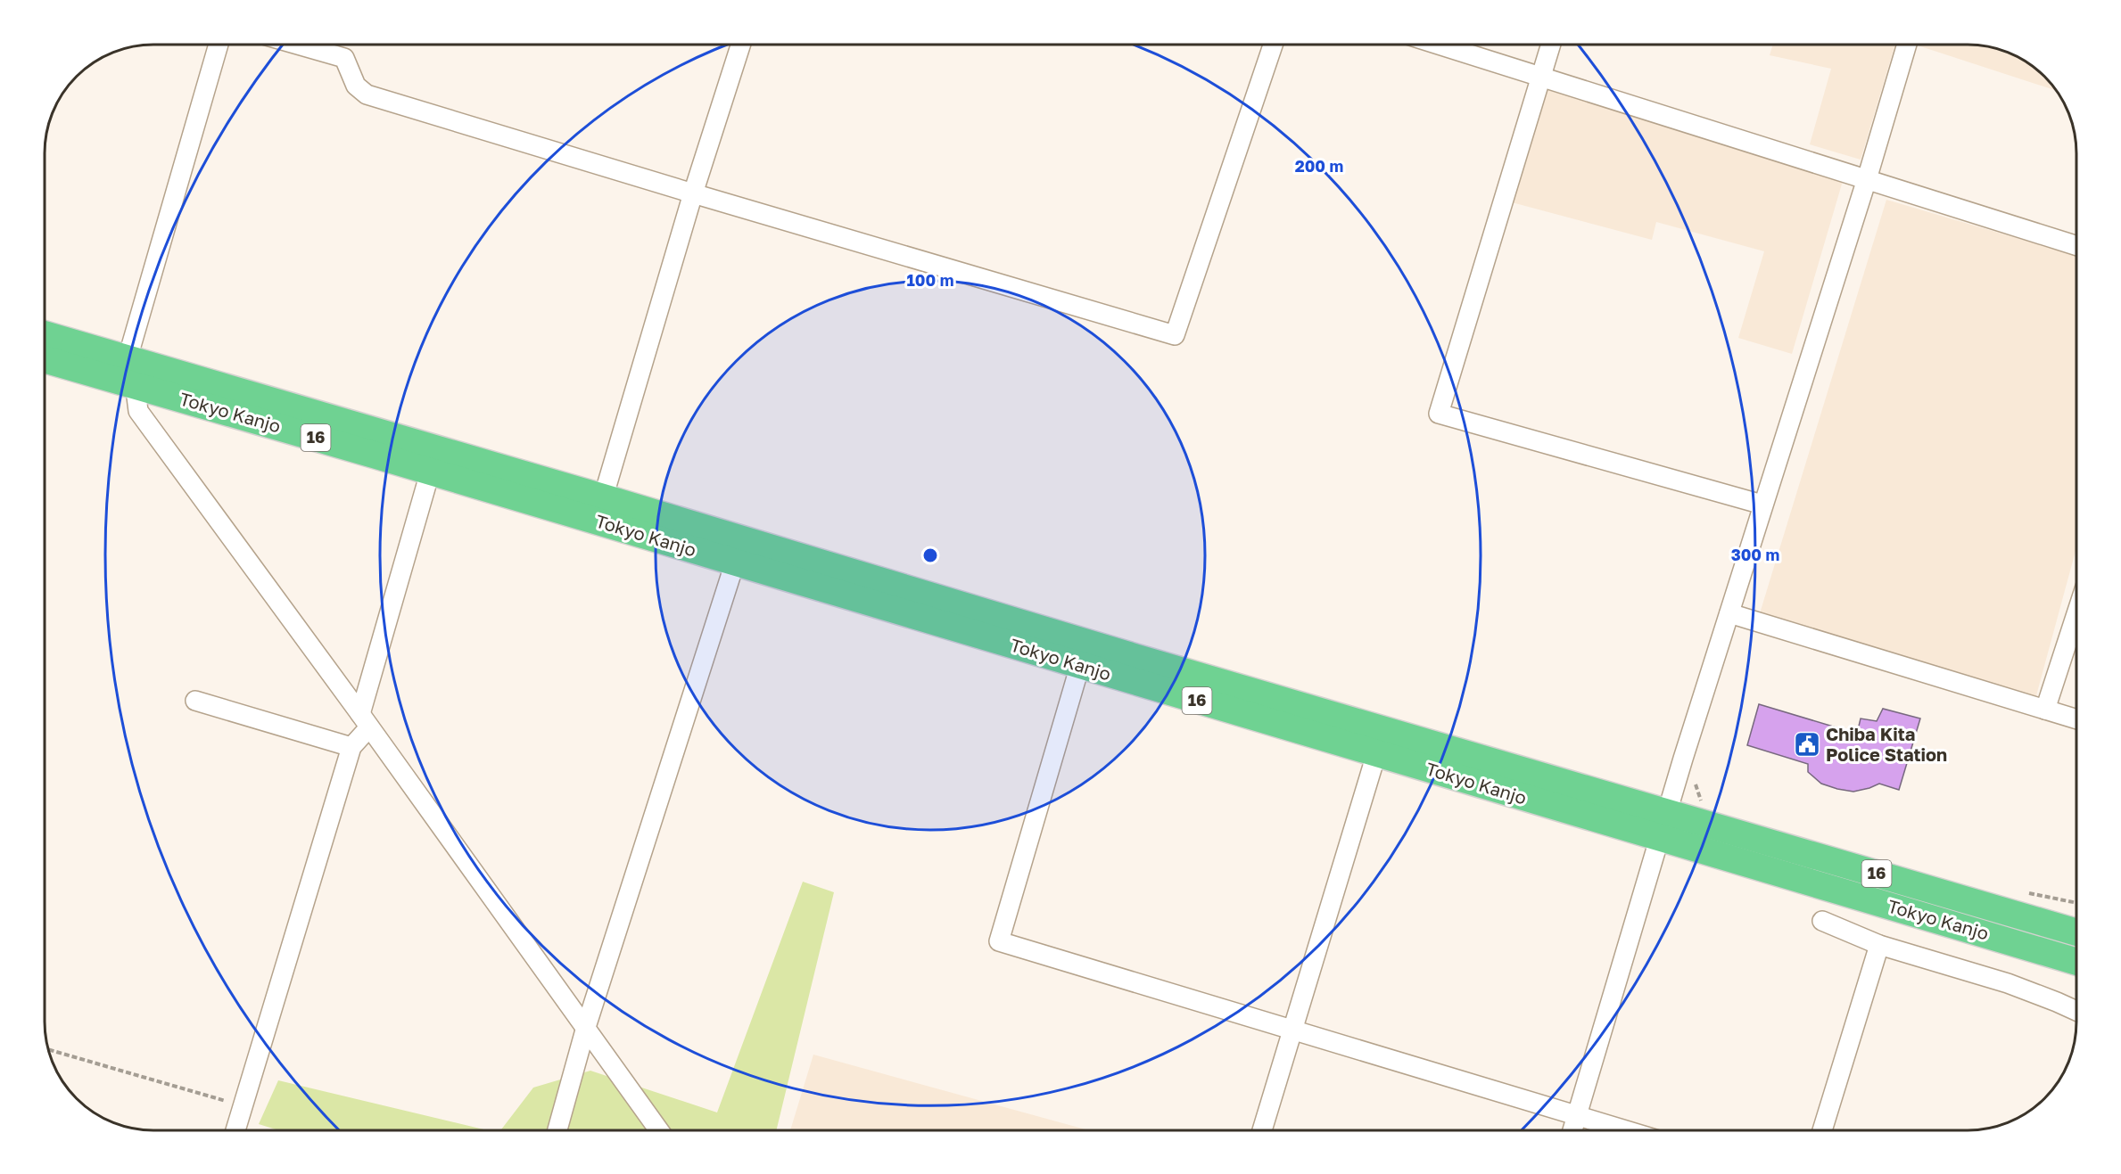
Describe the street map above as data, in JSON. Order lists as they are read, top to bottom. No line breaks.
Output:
{"streets":{"highway":["Tokyo Kanjo","16"]},"places":{"public building":["Chiba Kita Police Station"]},"rings":["200 m","100 m","300 m"]}
